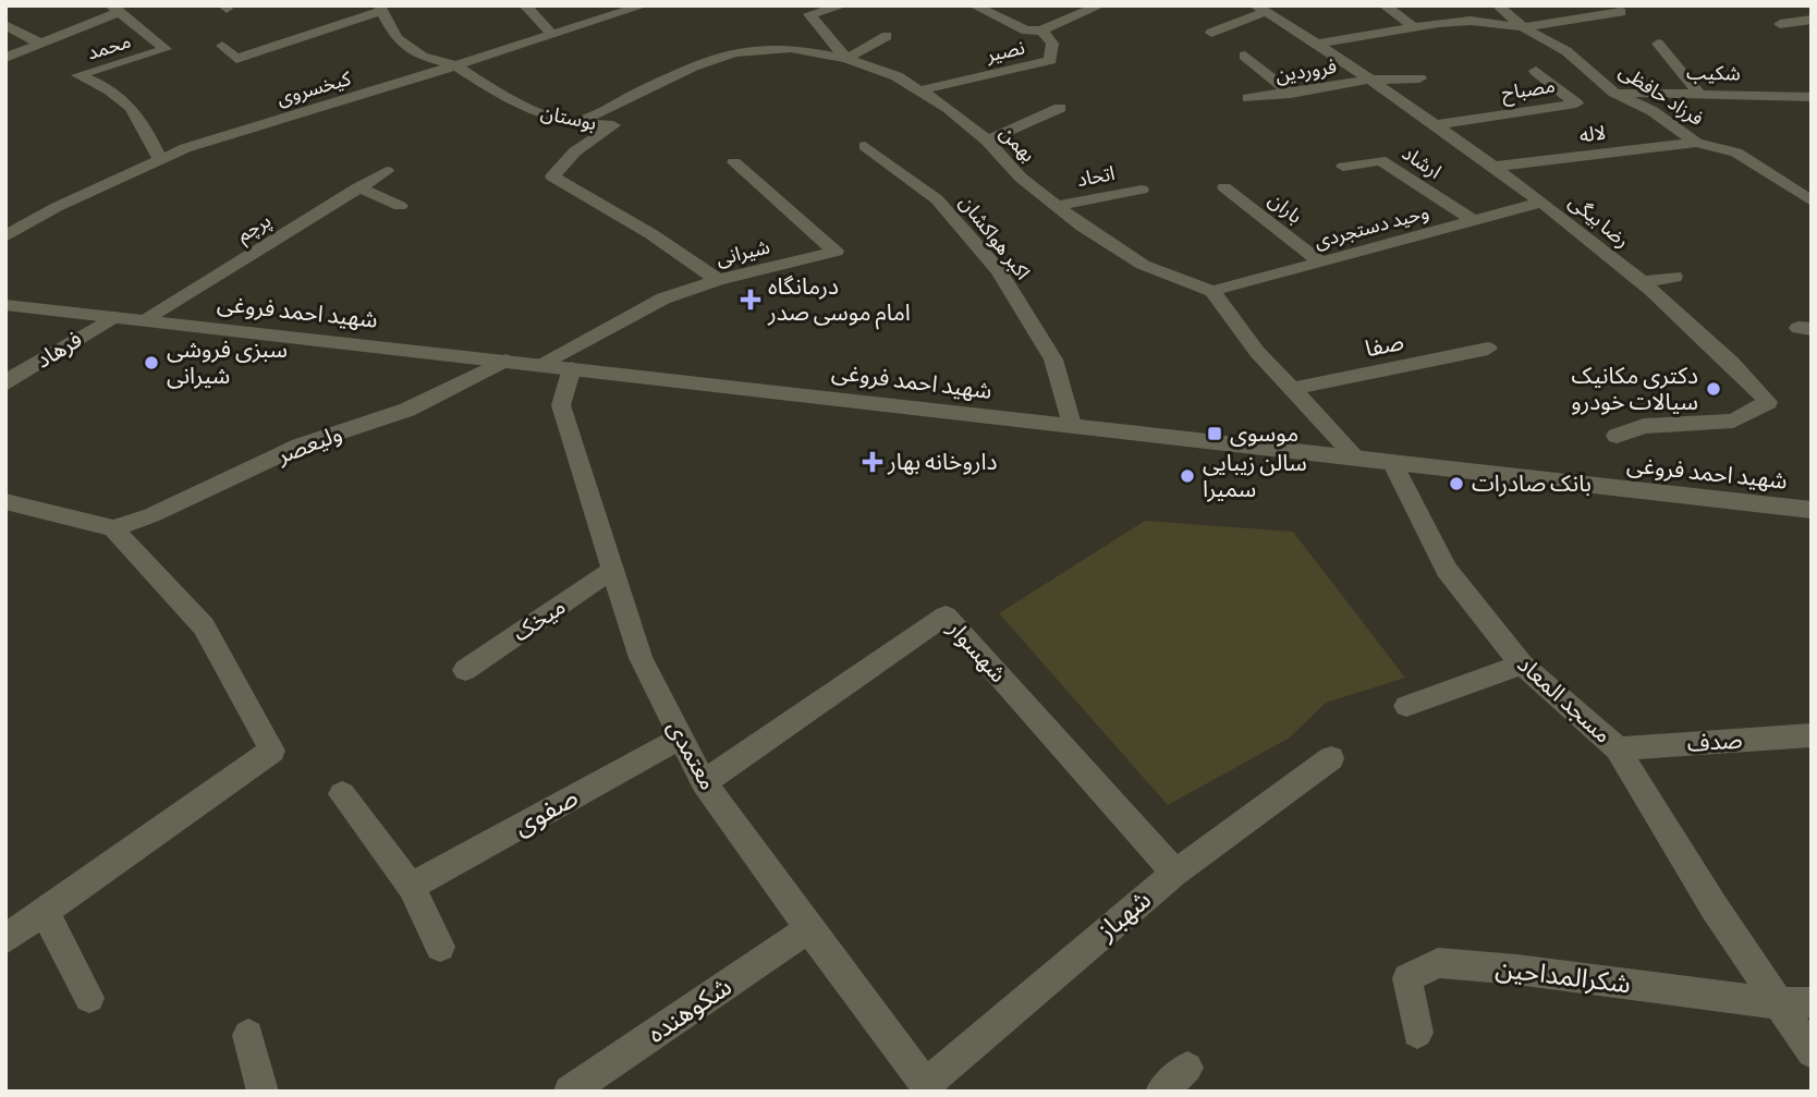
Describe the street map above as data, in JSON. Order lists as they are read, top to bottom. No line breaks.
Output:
{"streets":{"street":["محمد","نصیر","فروردین","شکیب","کیخسروی","مصباح","فرزاد حافظی","بوستان","لاله","بهمن","ارشاد","اتحاد","باران","رضا بیگی","وحید دستجردی","پرچم","اکبر هواکشان","شیرانی","شهید احمد فروغی","صفا","فرهاد","ولیعصر","میخک","شهسوار","مسجد المعاد","صدف","معتمدی","صفوی","شهباز","شکرالمداحین","شکوهنده"]},"crossings":[["محمد","کیخسروی"],["نصیر","بهمن"],["فروردین","رضا بیگی"],["شکیب","فرزاد حافظی"],["کیخسروی","بوستان"],["مصباح","رضا بیگی"],["فرزاد حافظی","لاله"],["بوستان","بهمن"],["بوستان","شیرانی"],["لاله","رضا بیگی"],["بهمن","اتحاد"],["بهمن","وحید دستجردی"],["ارشاد","وحید دستجردی"],["باران","وحید دستجردی"],["رضا بیگی","وحید دستجردی"],["پرچم","شهید احمد فروغی"],["اکبر هواکشان","شهید احمد فروغی"],["شیرانی","شهید احمد فروغی"],["شهید احمد فروغی","فرهاد"],["شهید احمد فروغی","ولیعصر"],["شهید احمد فروغی","مسجد المعاد"],["شهید احمد فروغی","معتمدی"],["میخک","معتمدی"],["شهسوار","معتمدی"],["شهسوار","شهباز"],["مسجد المعاد","صدف"],["مسجد المعاد","شکرالمداحین"],["معتمدی","صفوی"],["معتمدی","شهباز"],["معتمدی","شکوهنده"]],"places":{"health":["درمانگاه امام موسی صدر","داروخانه بهار"],"other":["سبزی فروشی شیرانی","دکتری مکانیک سیالات خودرو","سالن زیبایی سمیرا","بانک صادرات"],"transit":["موسوی"]}}
